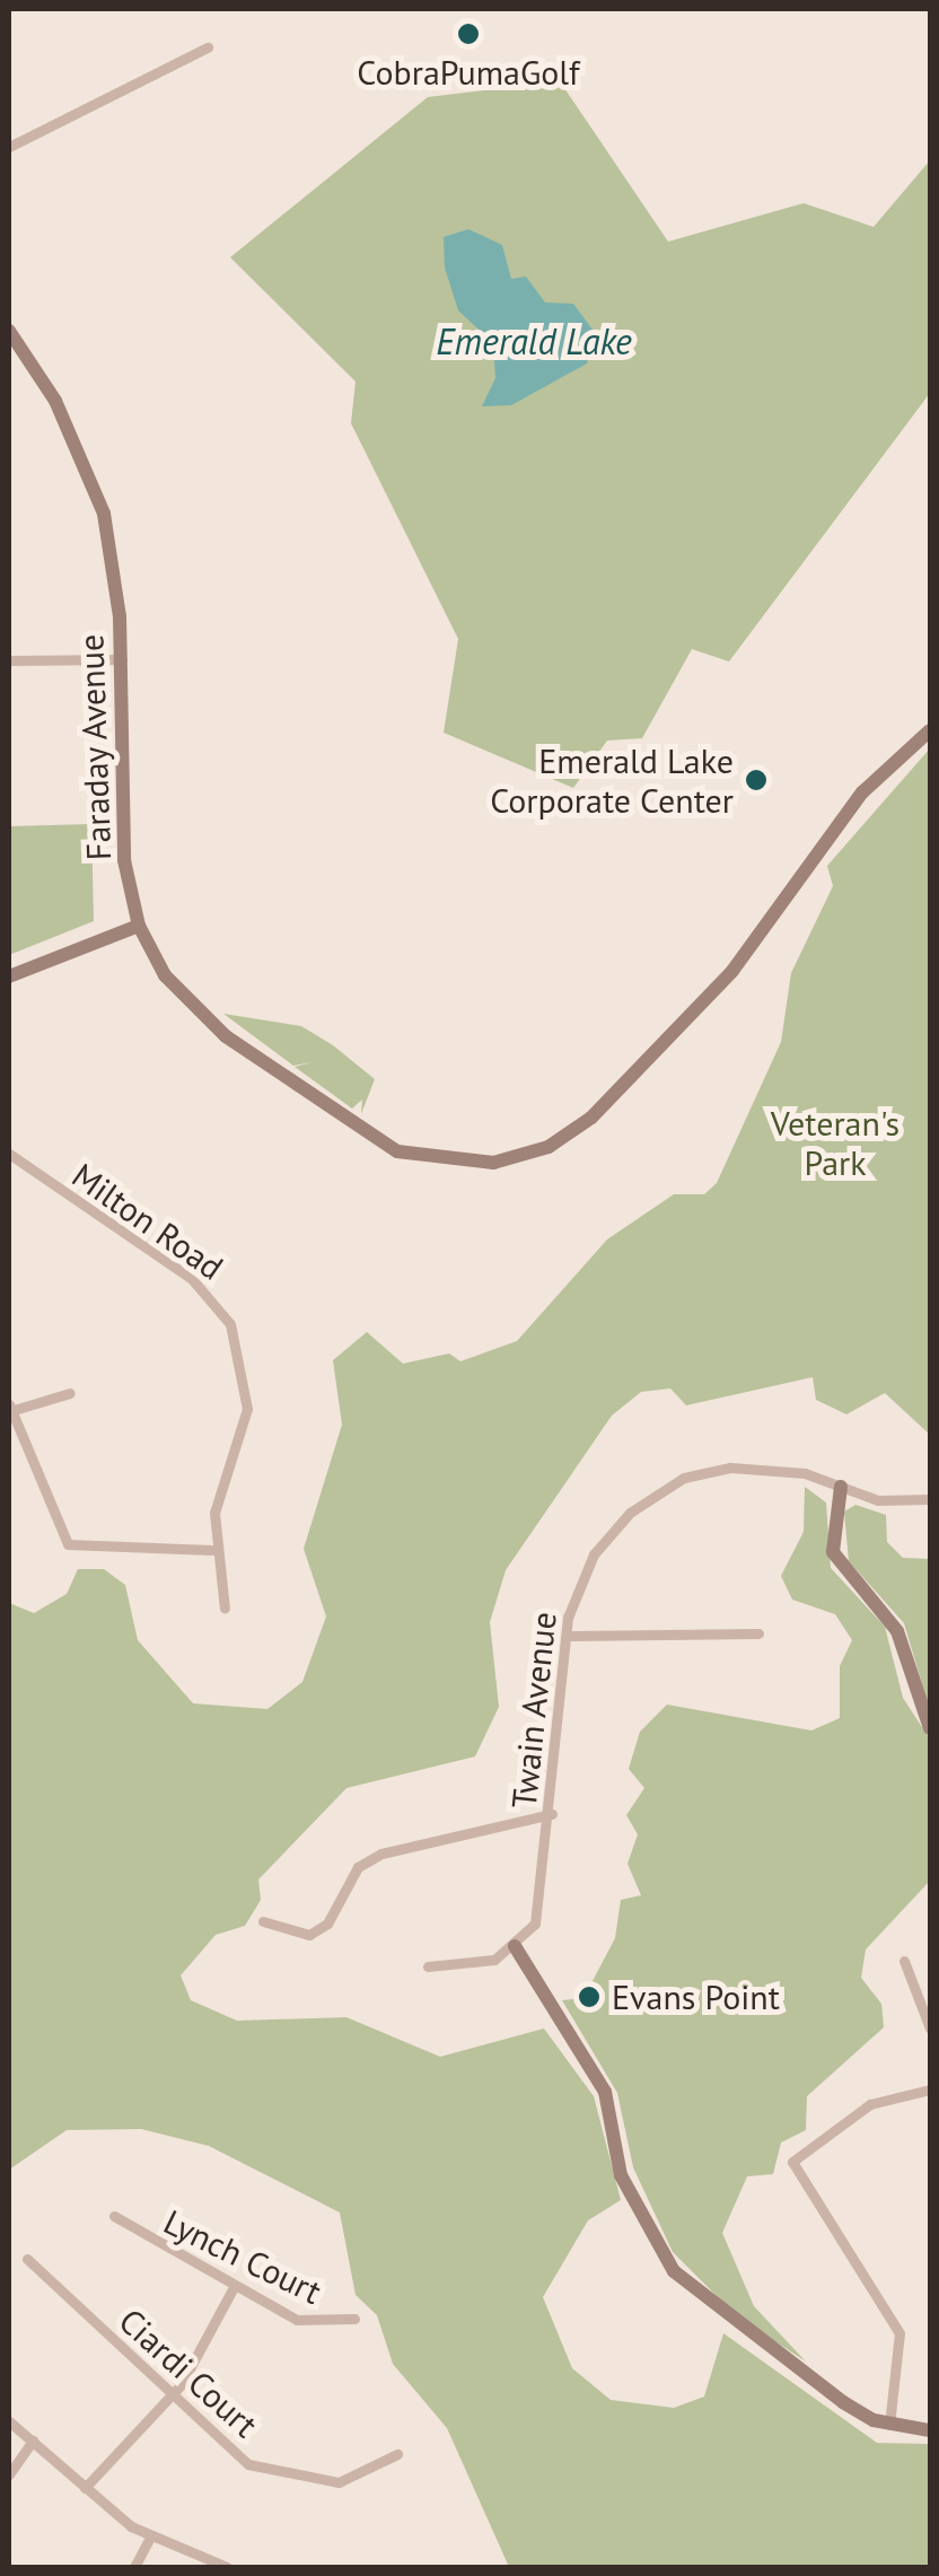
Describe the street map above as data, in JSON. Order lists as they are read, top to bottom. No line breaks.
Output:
{"streets":{"main road":["Faraday Avenue"],"street":["Milton Road","Twain Avenue","Lynch Court","Ciardi Court"]},"water":["Emerald Lake"],"parks":["Veteran's Park"],"places":["CobraPumaGolf","Emerald Lake Corporate Center","Evans Point"]}
